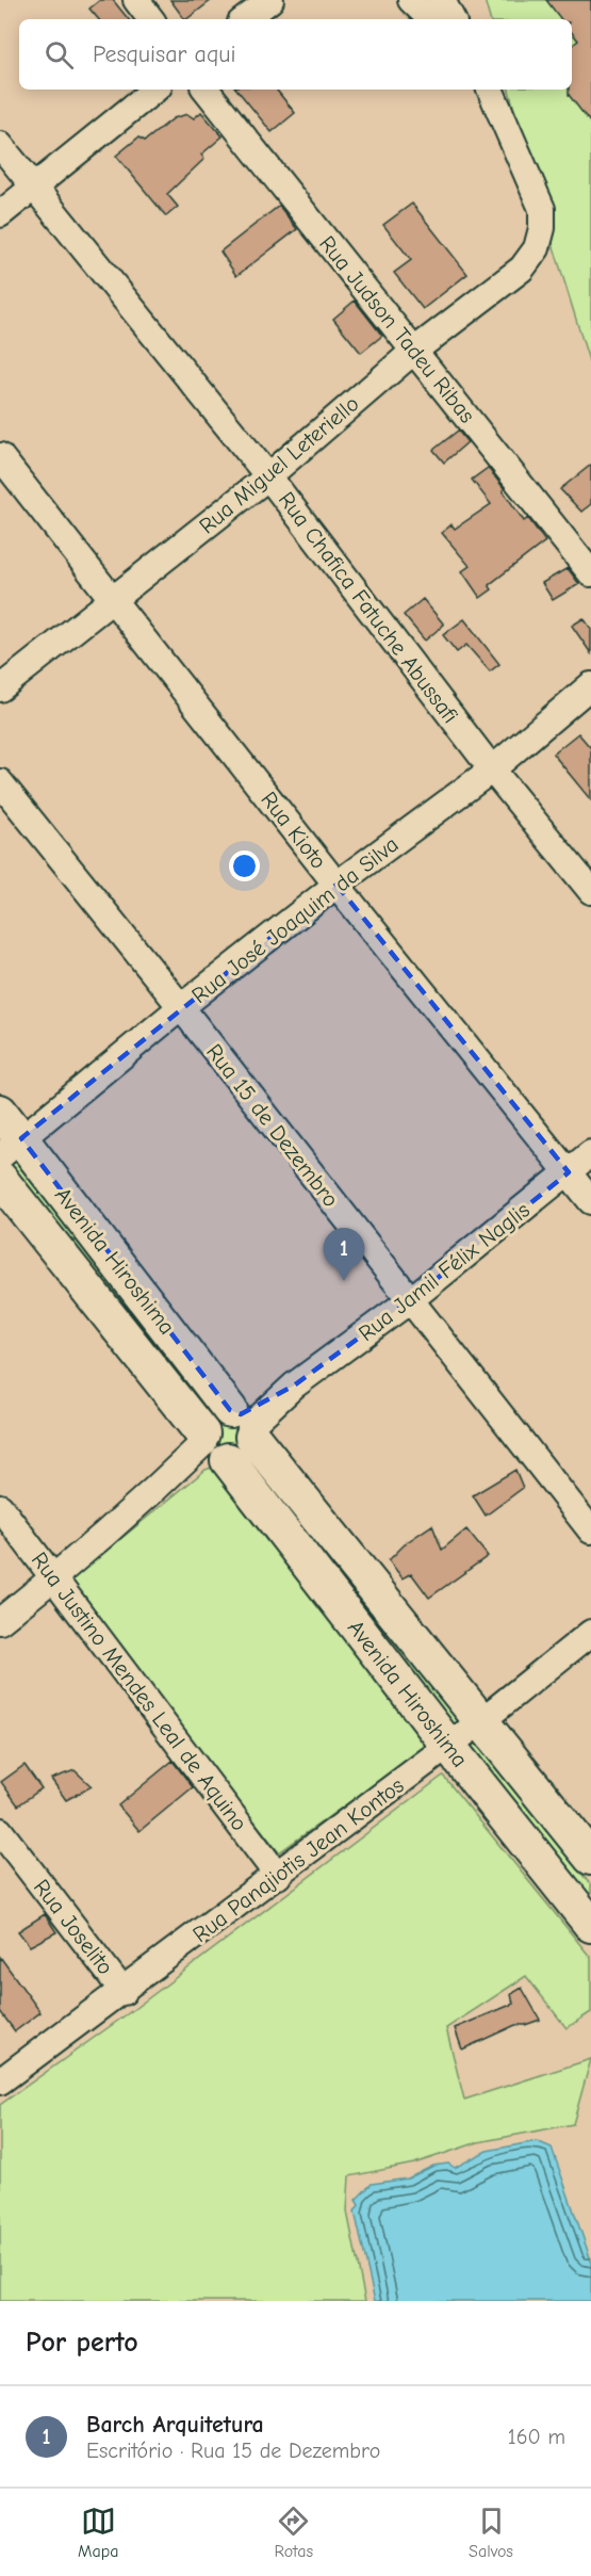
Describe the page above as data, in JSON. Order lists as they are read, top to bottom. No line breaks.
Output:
{"streets":{"main road":["Avenida Hiroshima"],"street":["Rua Judson Tadeu Ribas","Rua Miguel Leteriello","Rua Chafica Fatuche Abussafi","Rua Kioto","Rua José Joaquim da Silva","Rua 15 de Dezembro","Rua Jamil Félix Naglis","Rua Justino Mendes Leal de Aquino","Rua Panajiotis Jean Kontos","Rua Joselito"]},"crossings":[["Rua Judson Tadeu Ribas","Rua Miguel Leteriello"],["Rua Miguel Leteriello","Rua Chafica Fatuche Abussafi"],["Rua Miguel Leteriello","Rua Kioto"],["Rua Chafica Fatuche Abussafi","Rua José Joaquim da Silva"],["Rua Kioto","Rua José Joaquim da Silva"],["Rua Kioto","Rua Jamil Félix Naglis"],["Rua José Joaquim da Silva","Rua 15 de Dezembro"],["Rua José Joaquim da Silva","Avenida Hiroshima"],["Rua 15 de Dezembro","Rua Jamil Félix Naglis"],["Avenida Hiroshima","Rua Jamil Félix Naglis"],["Avenida Hiroshima","Rua Panajiotis Jean Kontos"],["Rua Justino Mendes Leal de Aquino","Rua Panajiotis Jean Kontos"],["Rua Panajiotis Jean Kontos","Rua Joselito"]],"page":{"search":"Pesquisar aqui","pins":"1","heading":"Por perto","list":[{"mark":"1","name":"Barch Arquitetura","note":"Escritório · Rua 15 de Dezembro","value":"160 m"}],"nav":["Mapa","Rotas","Salvos"]}}
